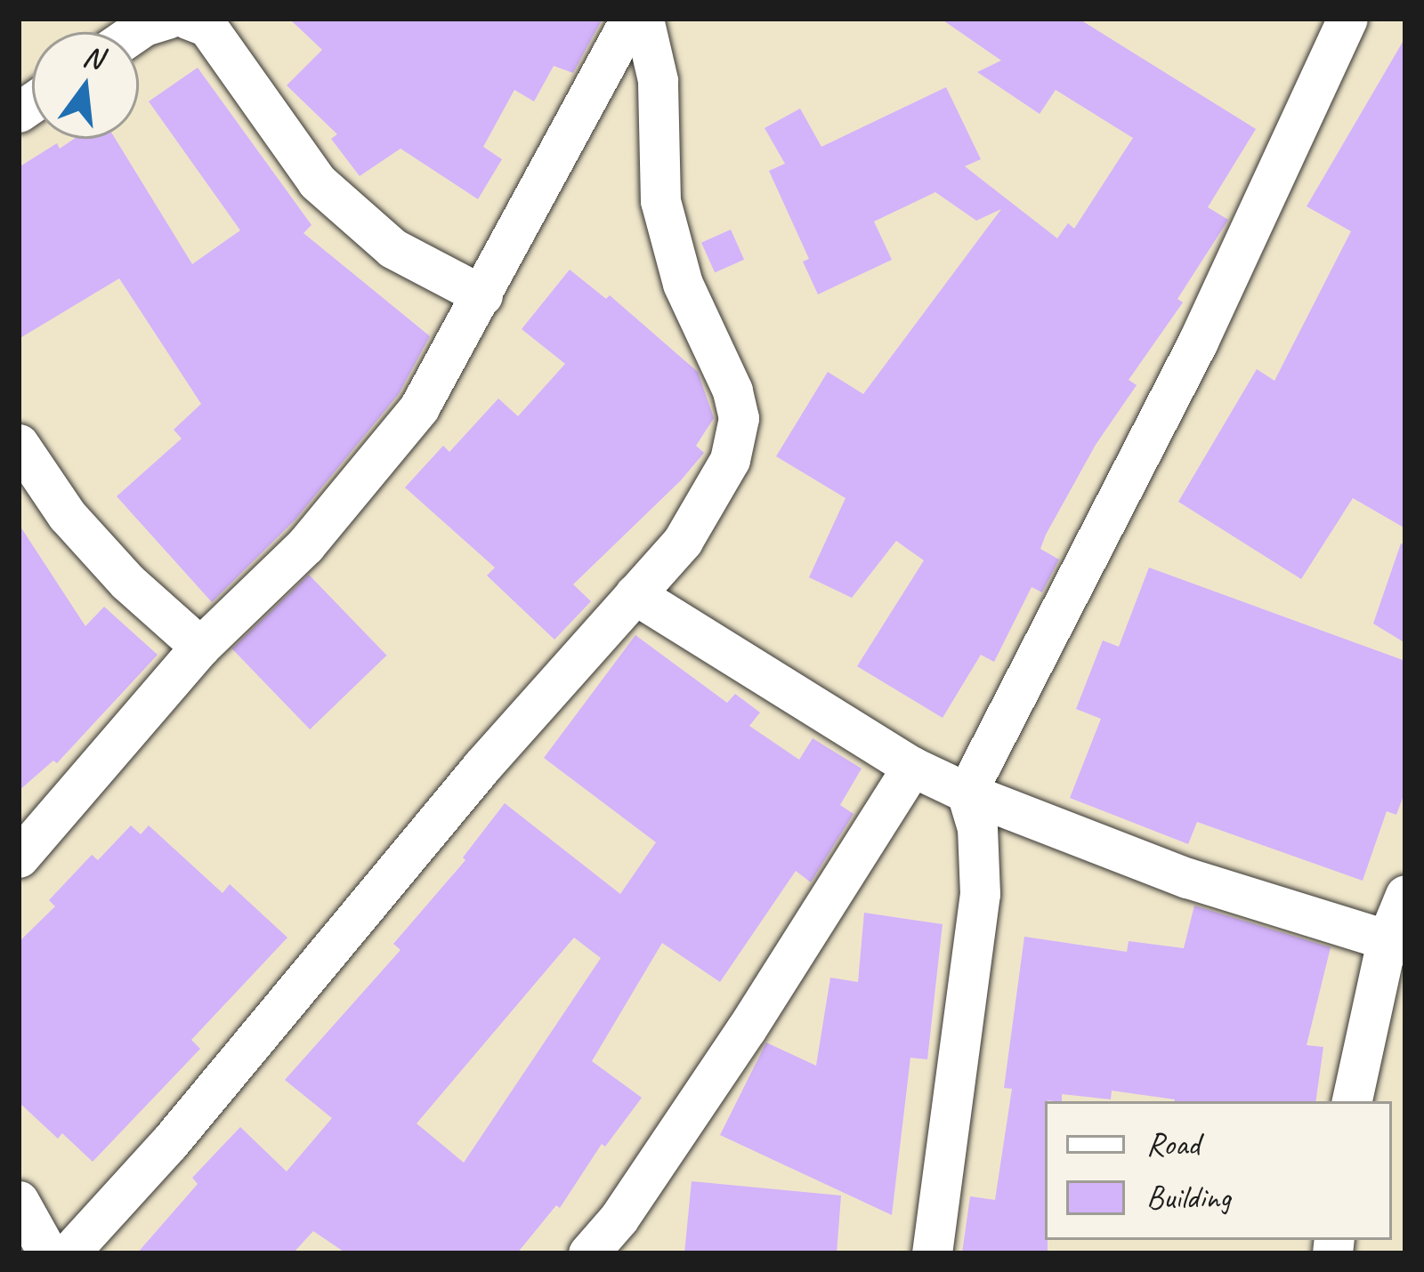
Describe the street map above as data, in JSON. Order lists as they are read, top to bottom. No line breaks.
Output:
{"legend":["Road","Building"],"north":"top"}
